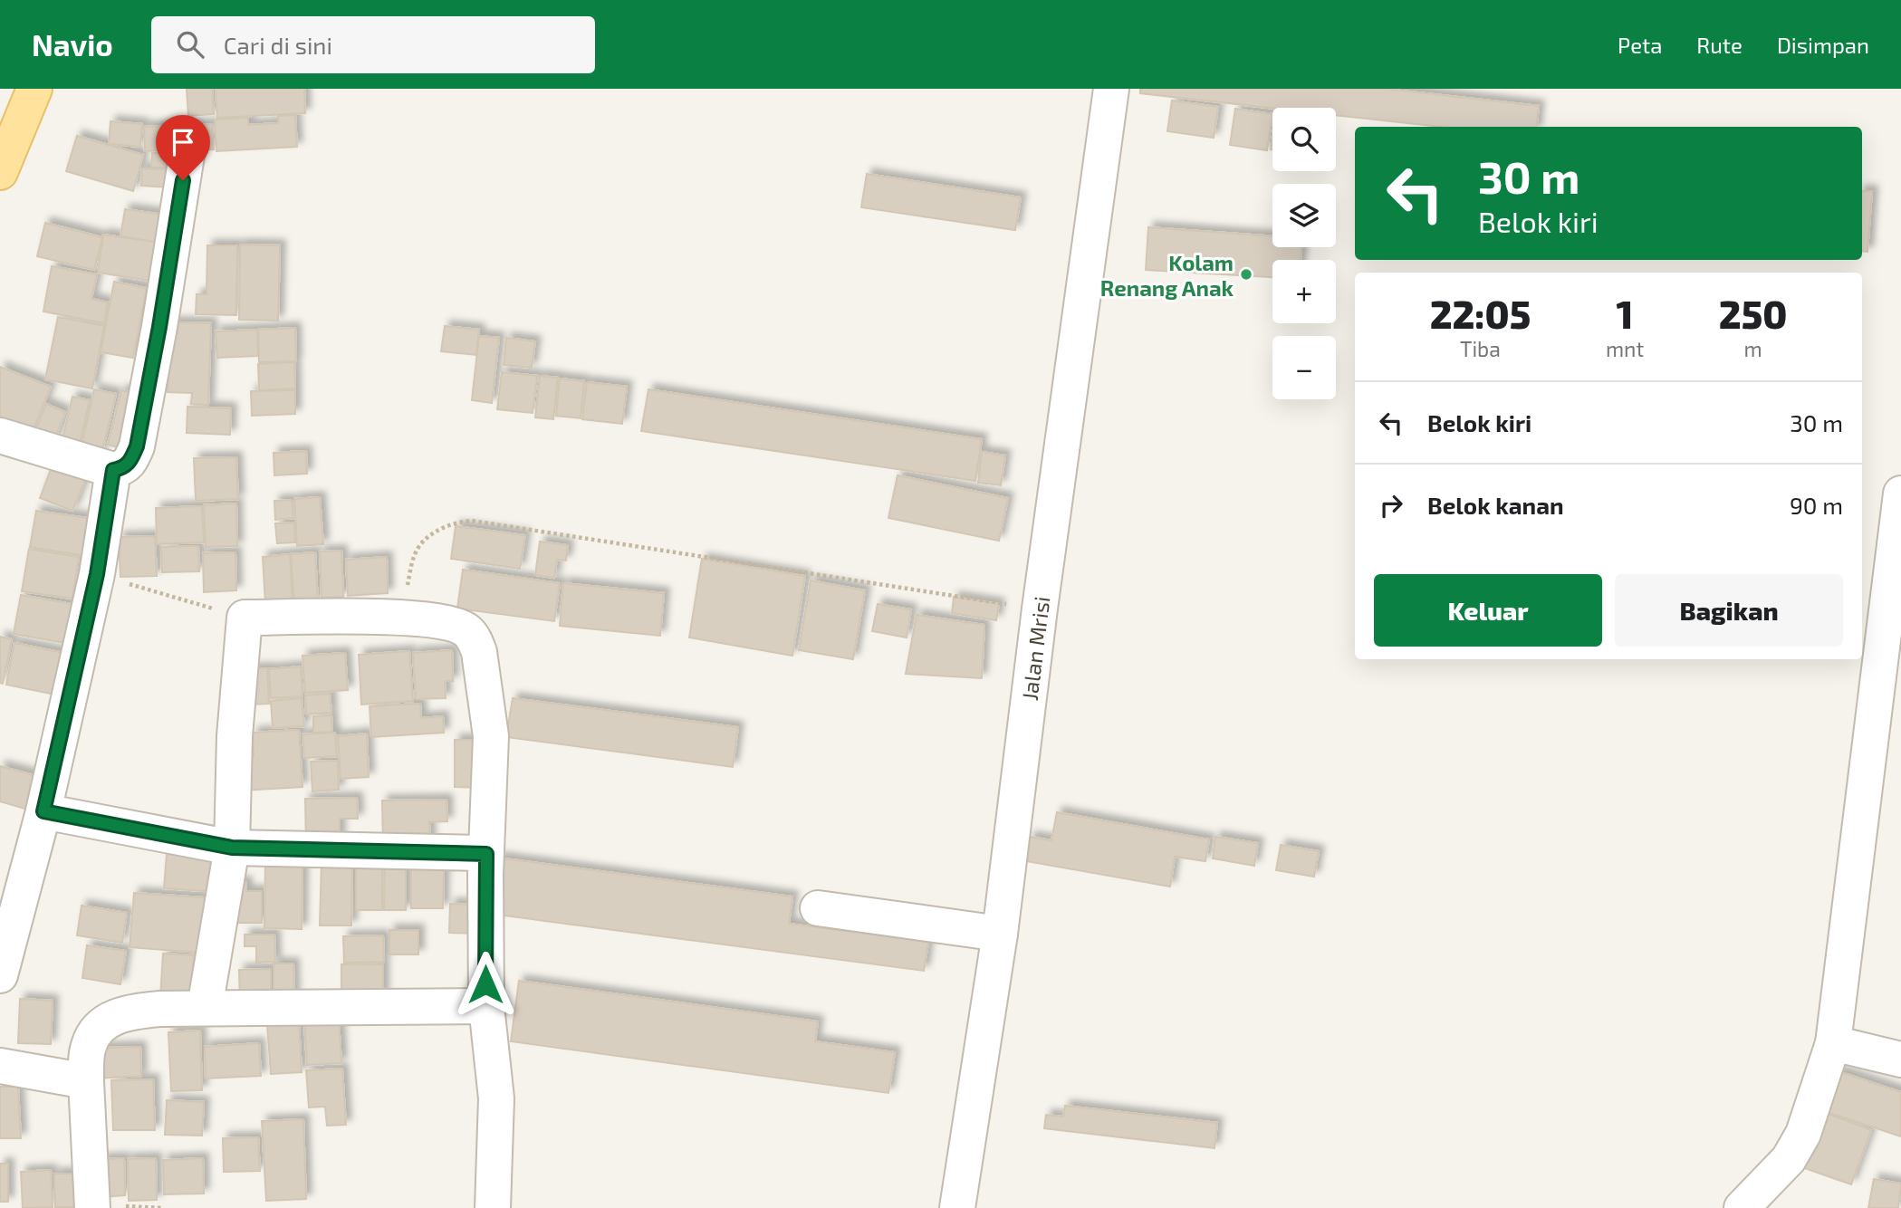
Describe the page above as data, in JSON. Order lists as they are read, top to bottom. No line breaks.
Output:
{"streets":{"street":["Jalan Mrisi"]},"places":["Kolam Renang Anak"],"page":{"header":"Navio","search":"Cari di sini","nav":["Peta","Rute","Disimpan"],"map_buttons":["+","−"],"turn":["30 m","Belok kiri"],"eta":["22:05","Tiba","1","mnt","250","m"],"list":[{"name":"Belok kiri","value":"30 m"},{"name":"Belok kanan","value":"90 m"}],"buttons":["Keluar","Bagikan"]}}
